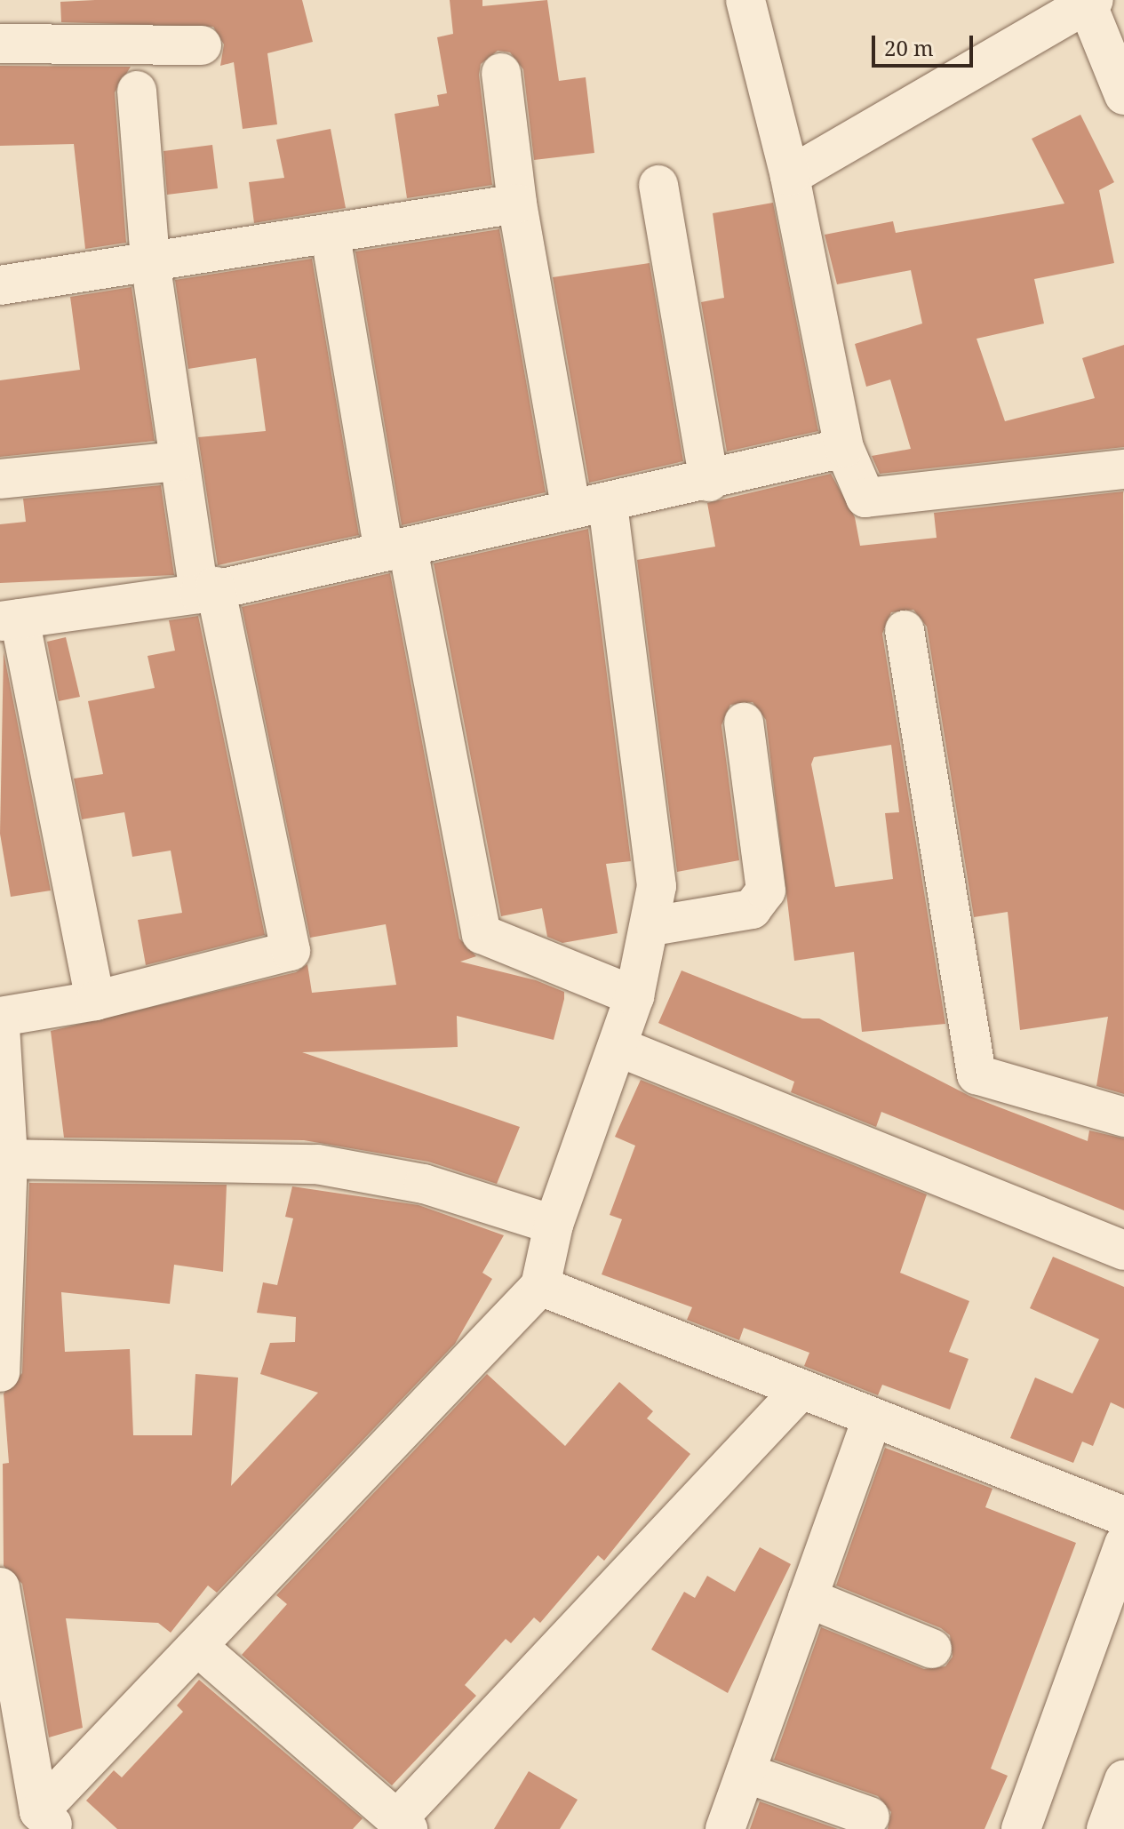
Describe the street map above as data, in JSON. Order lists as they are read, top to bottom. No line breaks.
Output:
{"scale_bar":"20 m"}
